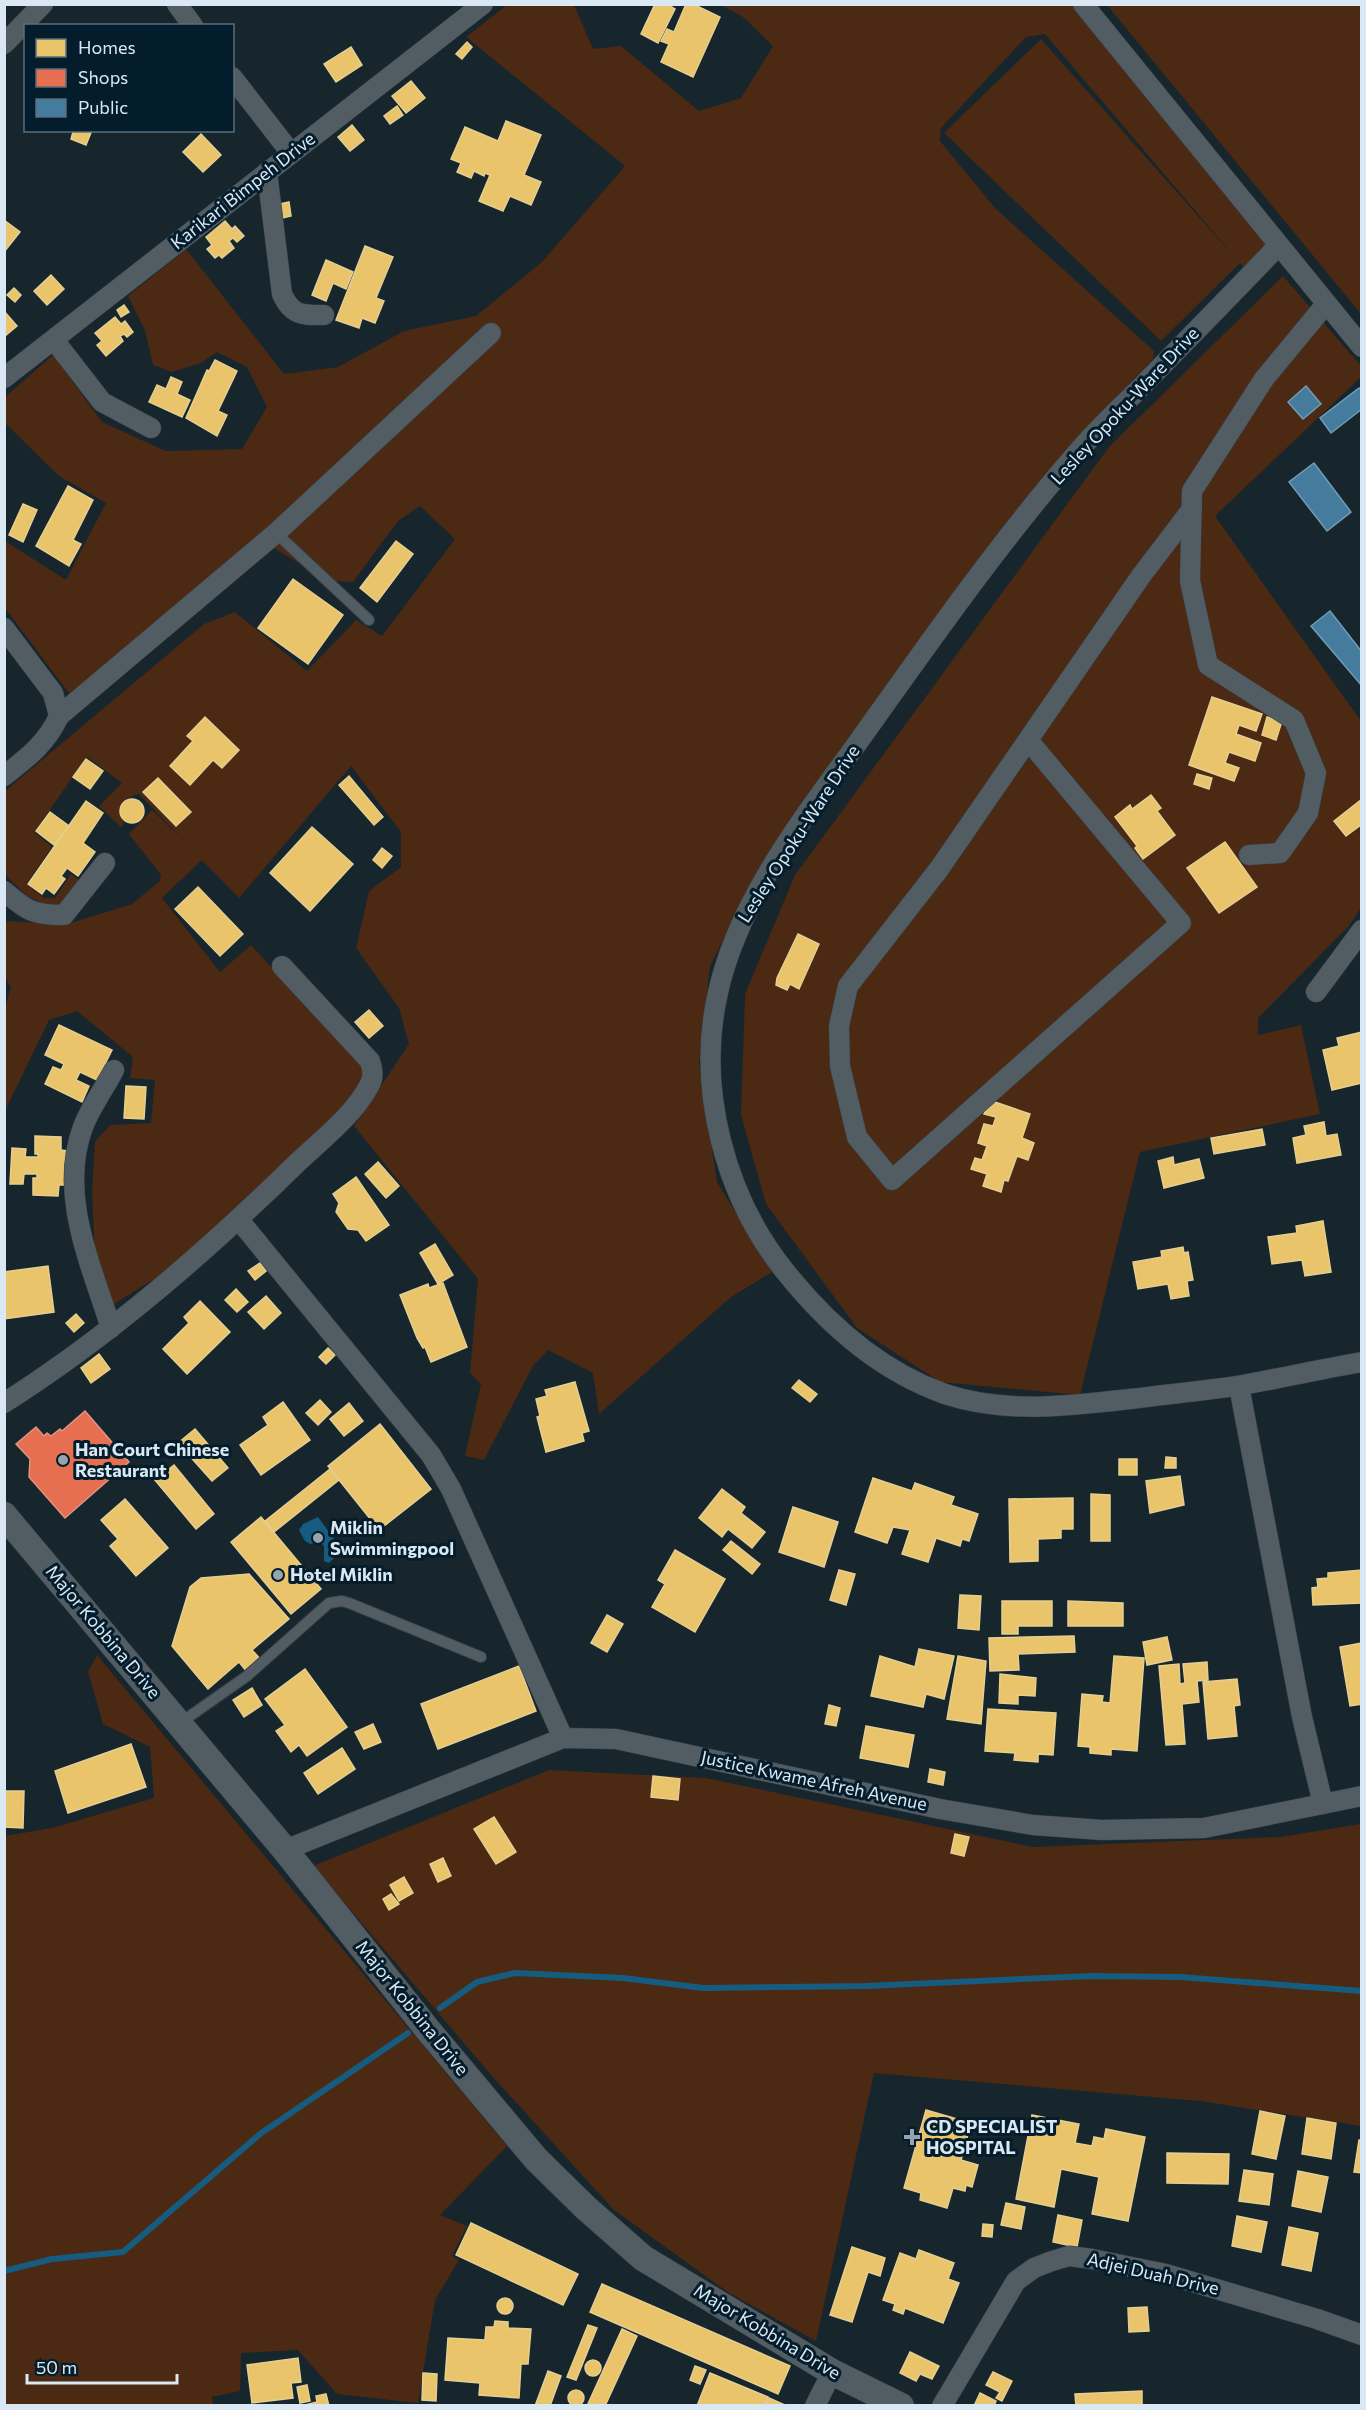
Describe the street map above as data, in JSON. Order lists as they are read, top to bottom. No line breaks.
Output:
{"streets":{"street":["Karikari Bimpeh Drive","Lesley Opoku-Ware Drive","Major Kobbina Drive","Justice Kwame Afreh Avenue","Adjei Duah Drive"]},"crossings":[["Major Kobbina Drive","Justice Kwame Afreh Avenue"]],"places":{"other":["Han Court Chinese Restaurant","Miklin Swimmingpool","Hotel Miklin"],"health":["CD SPECIALIST HOSPITAL"]},"legend":["Homes","Shops","Public"],"scale_bar":"50 m"}
